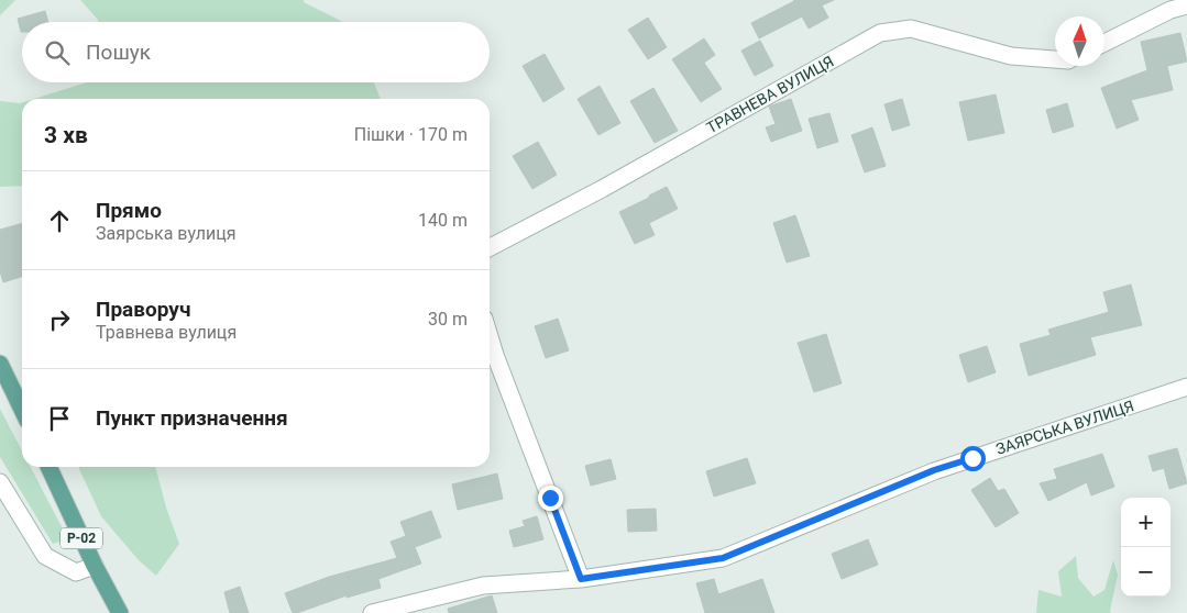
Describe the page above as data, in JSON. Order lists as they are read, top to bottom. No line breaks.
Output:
{"streets":{"main road":["Р-02"],"street":["ТРАВНЕВА ВУЛИЦЯ","ЗАЯРСЬКА ВУЛИЦЯ"]},"north":"top","page":{"search":"Пошук","heading":["3 хв","Пішки · 170 m"],"list":[["Прямо","Заярська вулиця","140 m"],["Праворуч","Травнева вулиця","30 m"],"Пункт призначення"],"map_buttons":["+","−"]}}
